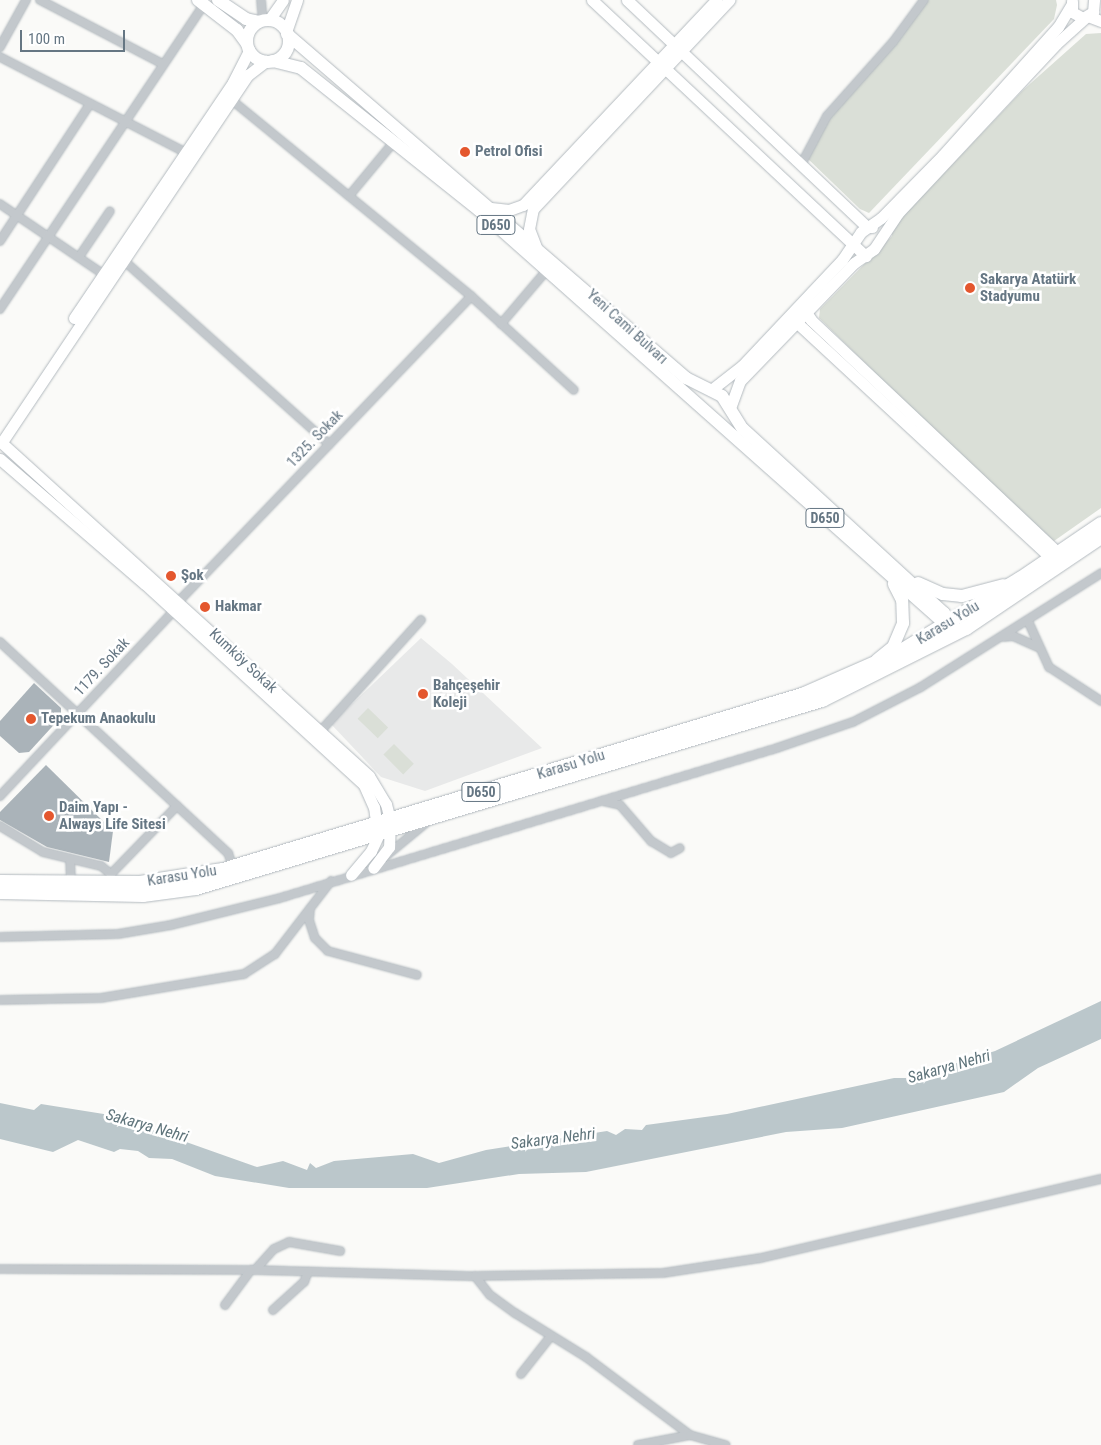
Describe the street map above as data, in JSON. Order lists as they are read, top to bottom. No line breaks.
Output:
{"streets":{"highway":["D650","Karasu Yolu"],"main road":["Yeni Cami Bulvarı"],"street":["1325. Sokak","Kumköy Sokak","1179. Sokak"]},"crossings":[["Yeni Cami Bulvarı","Karasu Yolu"],["1325. Sokak","Kumköy Sokak"],["1325. Sokak","1179. Sokak"],["Karasu Yolu","Kumköy Sokak"],["Kumköy Sokak","1179. Sokak"]],"water":["Sakarya Nehri"],"places":["Petrol Ofisi","Sakarya Atatürk Stadyumu","Şok","Hakmar","Bahçeşehir Koleji","Tepekum Anaokulu","Daim Yapı - Always Life Sitesi"],"scale_bar":"100 m"}
